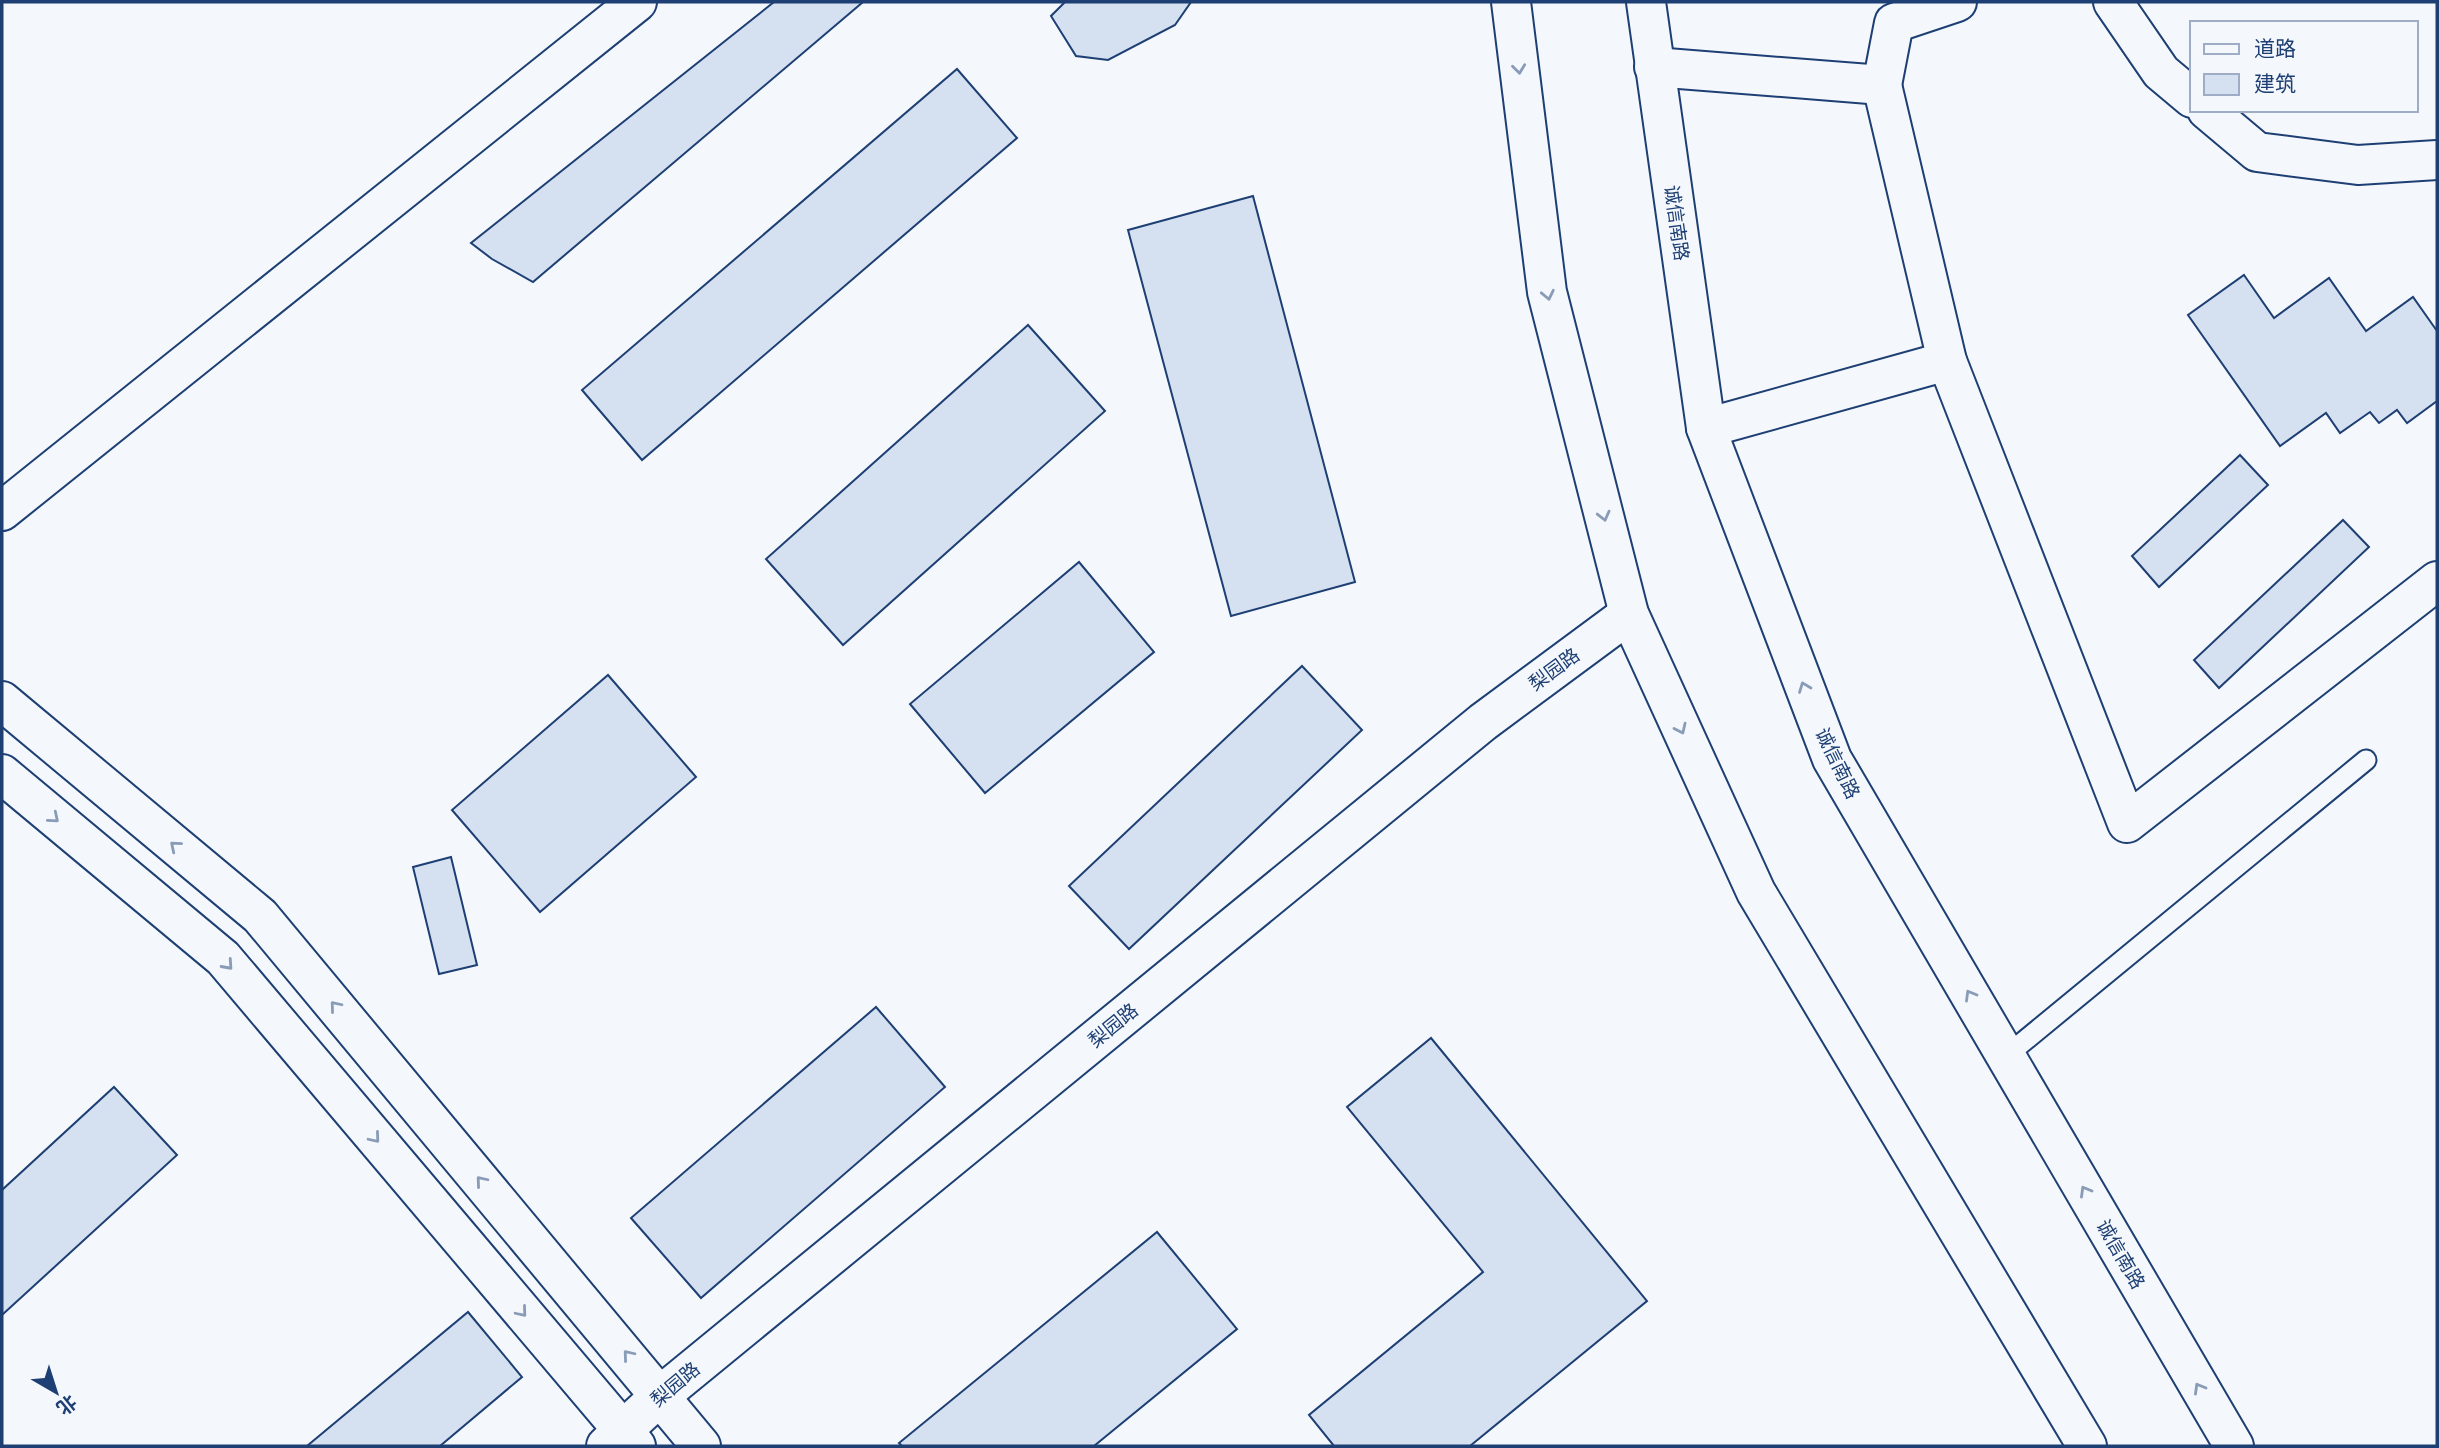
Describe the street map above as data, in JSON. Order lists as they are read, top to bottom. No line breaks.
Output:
{"streets":{"street":["诚信南路","梨园路"]},"legend":["道路","建筑"],"north":"bottom right"}
